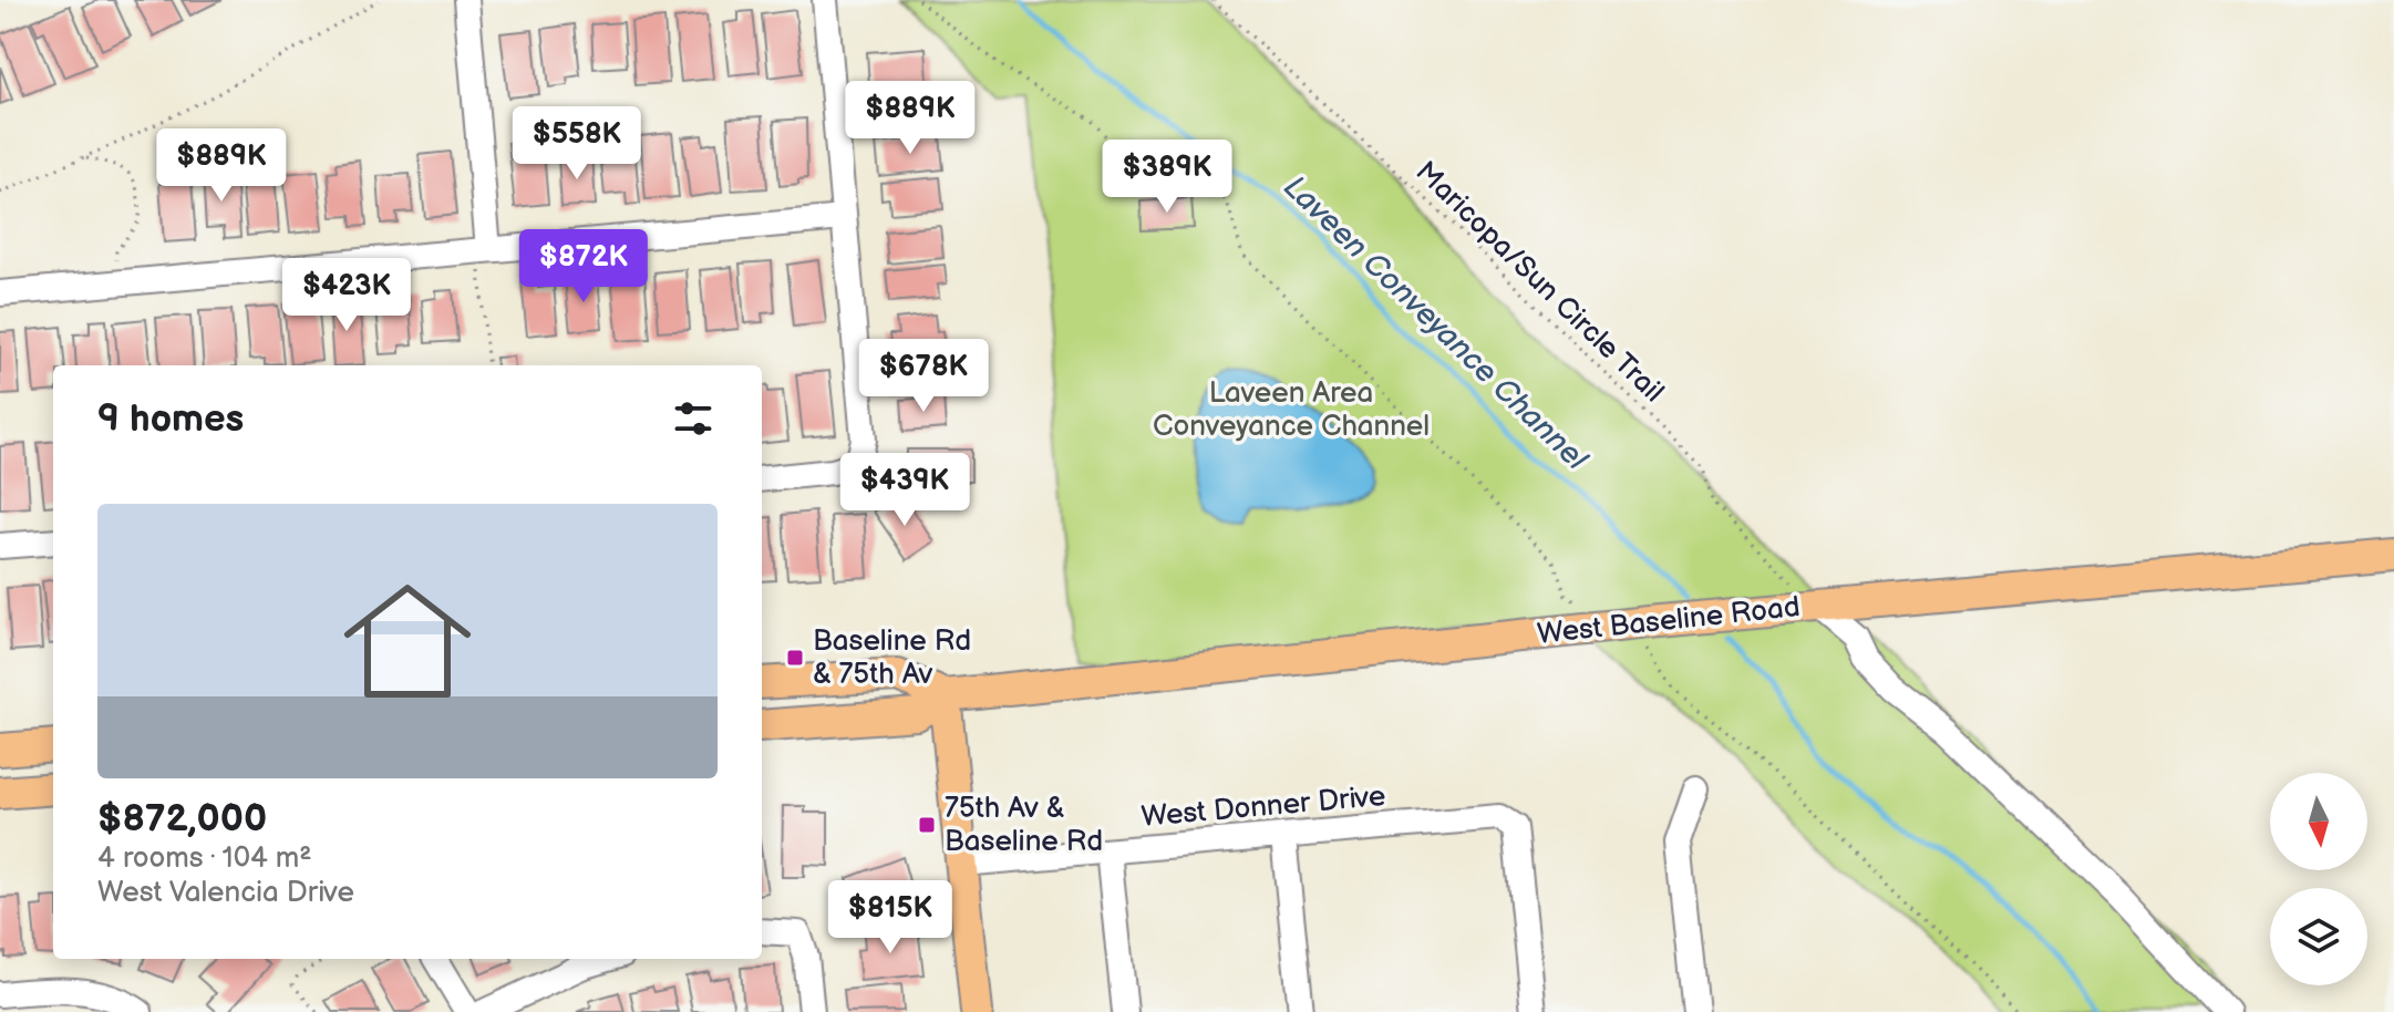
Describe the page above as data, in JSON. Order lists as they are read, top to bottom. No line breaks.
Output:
{"streets":{"main road":["West Baseline Road"],"street":["West Donner Drive"],"path":["Maricopa/Sun Circle Trail"]},"crossings":[["Maricopa/Sun Circle Trail","West Baseline Road"]],"water":["Laveen Conveyance Channel"],"parks":["Laveen Area Conveyance Channel"],"places":{"transit":["Baseline Rd & 75th Av","75th Av & Baseline Rd"]},"north":"bottom","page":{"price":["$889K","$558K","$889K","$389K","$872K","$423K","$678K","$439K","$815K"],"heading":"9 homes","list":[{"name":"$872,000","note":"4 rooms · 104 m² · West Valencia Drive"}]}}
